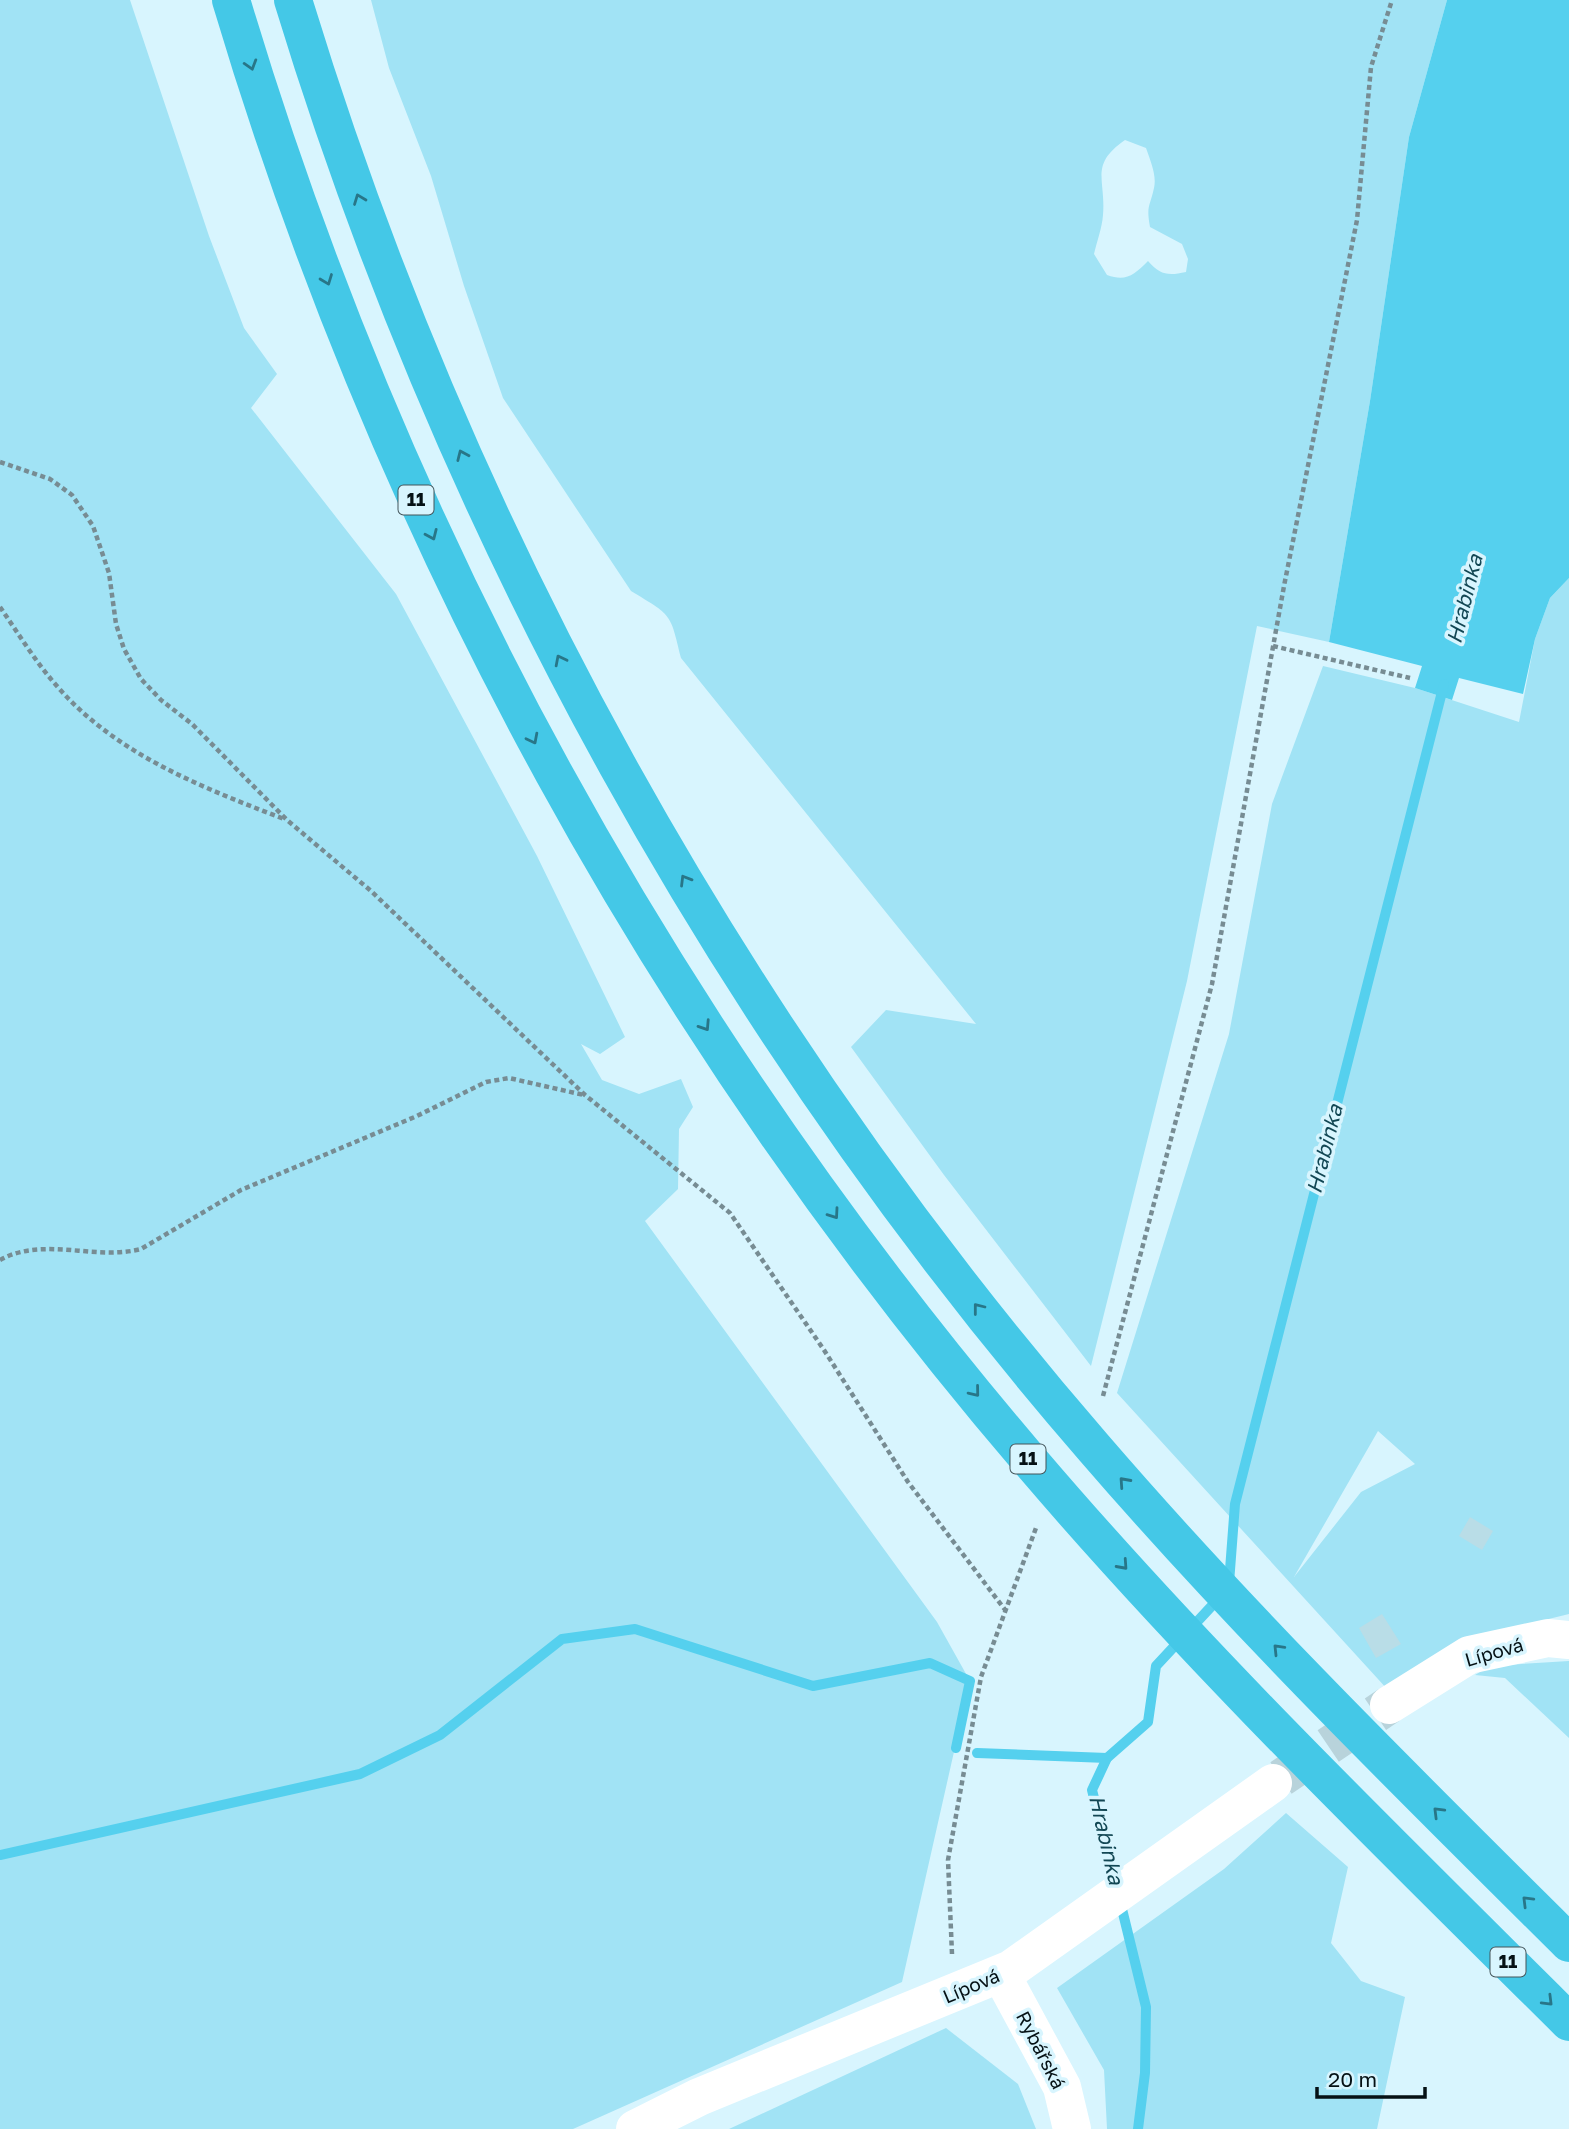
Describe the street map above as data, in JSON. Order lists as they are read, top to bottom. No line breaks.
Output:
{"streets":{"highway":["11"],"street":["Lípová","Rybářská"]},"crossings":[["Lípová","Rybářská"]],"water":["Hrabinka"],"scale_bar":"20 m"}
